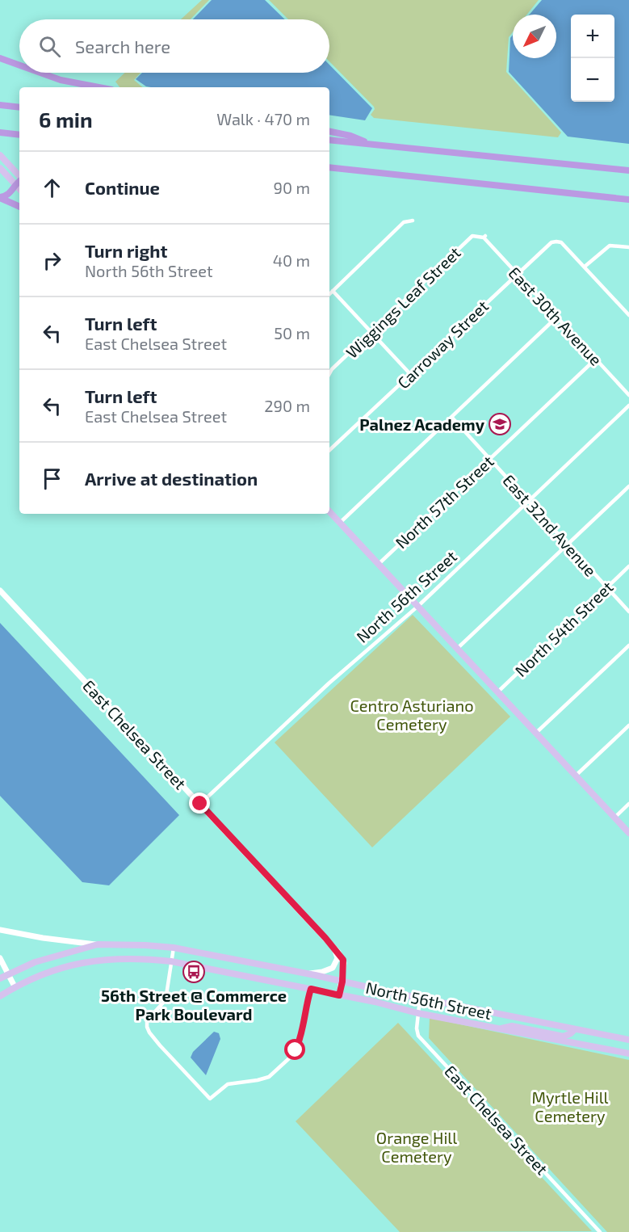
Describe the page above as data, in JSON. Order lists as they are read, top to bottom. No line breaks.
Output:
{"streets":{"main road":["North 56th Street"],"street":["Wiggings Leaf Street","East 30th Avenue","Carroway Street","North 57th Street","East 32nd Avenue","North 54th Street","East Chelsea Street"]},"crossings":[["Wiggings Leaf Street","East 30th Avenue"],["East 30th Avenue","Carroway Street"],["East 30th Avenue","North 57th Street"],["North 57th Street","East 32nd Avenue"],["East 32nd Avenue","North 56th Street"],["East 32nd Avenue","North 54th Street"],["North 56th Street","East Chelsea Street"]],"parks":["Centro Asturiano Cemetery","Myrtle Hill Cemetery","Orange Hill Cemetery"],"places":{"school or university":["Palnez Academy"],"bus stop":["56th Street @ Commerce Park Boulevard"]},"north":"bottom left","page":{"map_buttons":["+","−"],"search":"Search here","heading":["6 min","Walk · 470 m"],"list":[["Continue","90 m"],["Turn right","North 56th Street","40 m"],["Turn left","East Chelsea Street","50 m"],["Turn left","East Chelsea Street","290 m"],"Arrive at destination"]}}
